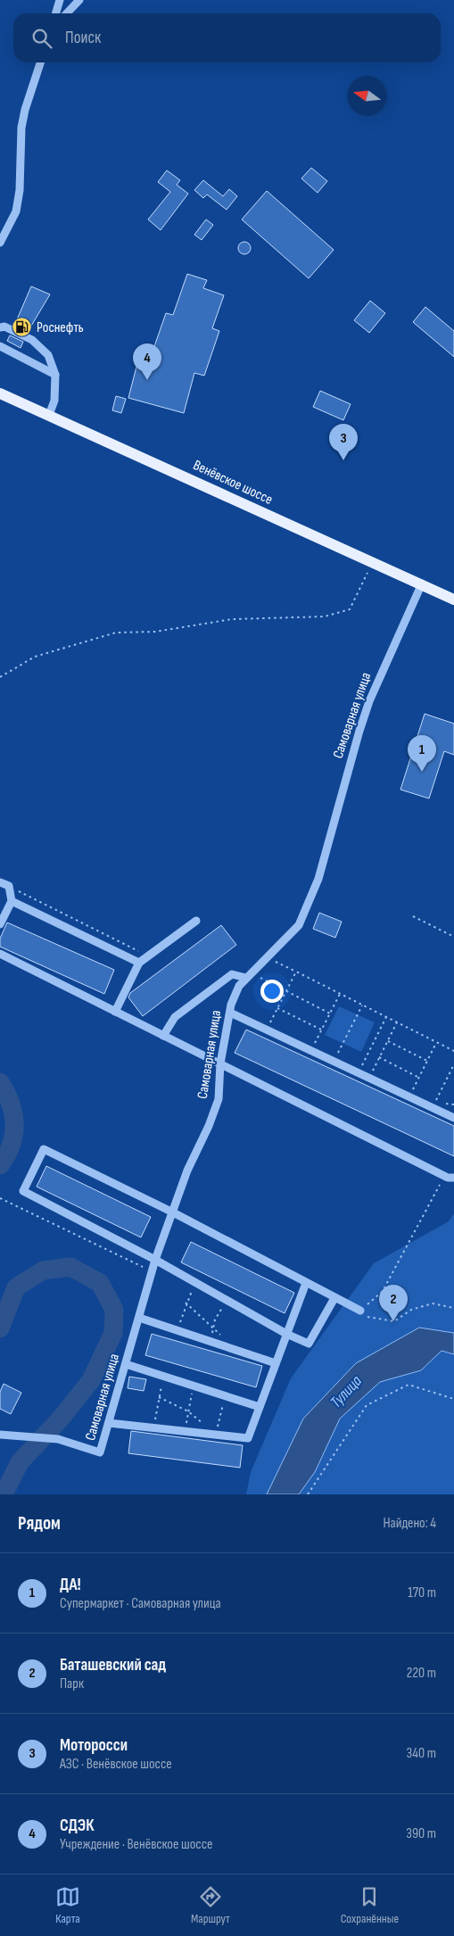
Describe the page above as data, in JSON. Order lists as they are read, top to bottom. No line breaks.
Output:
{"streets":{"main road":["Венёвское шоссе"],"street":["Самоварная улица"]},"crossings":[["Венёвское шоссе","Самоварная улица"]],"water":["Тулица"],"places":{"fuel station":["Роснефть"]},"north":"left","page":{"search":"Поиск","pins":["4","3","1","2"],"heading":["Рядом","Найдено: 4"],"list":[{"mark":"1","name":"ДА!","note":"Супермаркет · Самоварная улица","value":"170 m"},{"mark":"2","name":"Баташевский сад","note":"Парк","value":"220 m"},{"mark":"3","name":"Моторосси","note":"АЗС · Венёвское шоссе","value":"340 m"},{"mark":"4","name":"СДЭК","note":"Учреждение · Венёвское шоссе","value":"390 m"}],"nav":["Карта","Маршрут","Сохранённые"]}}
